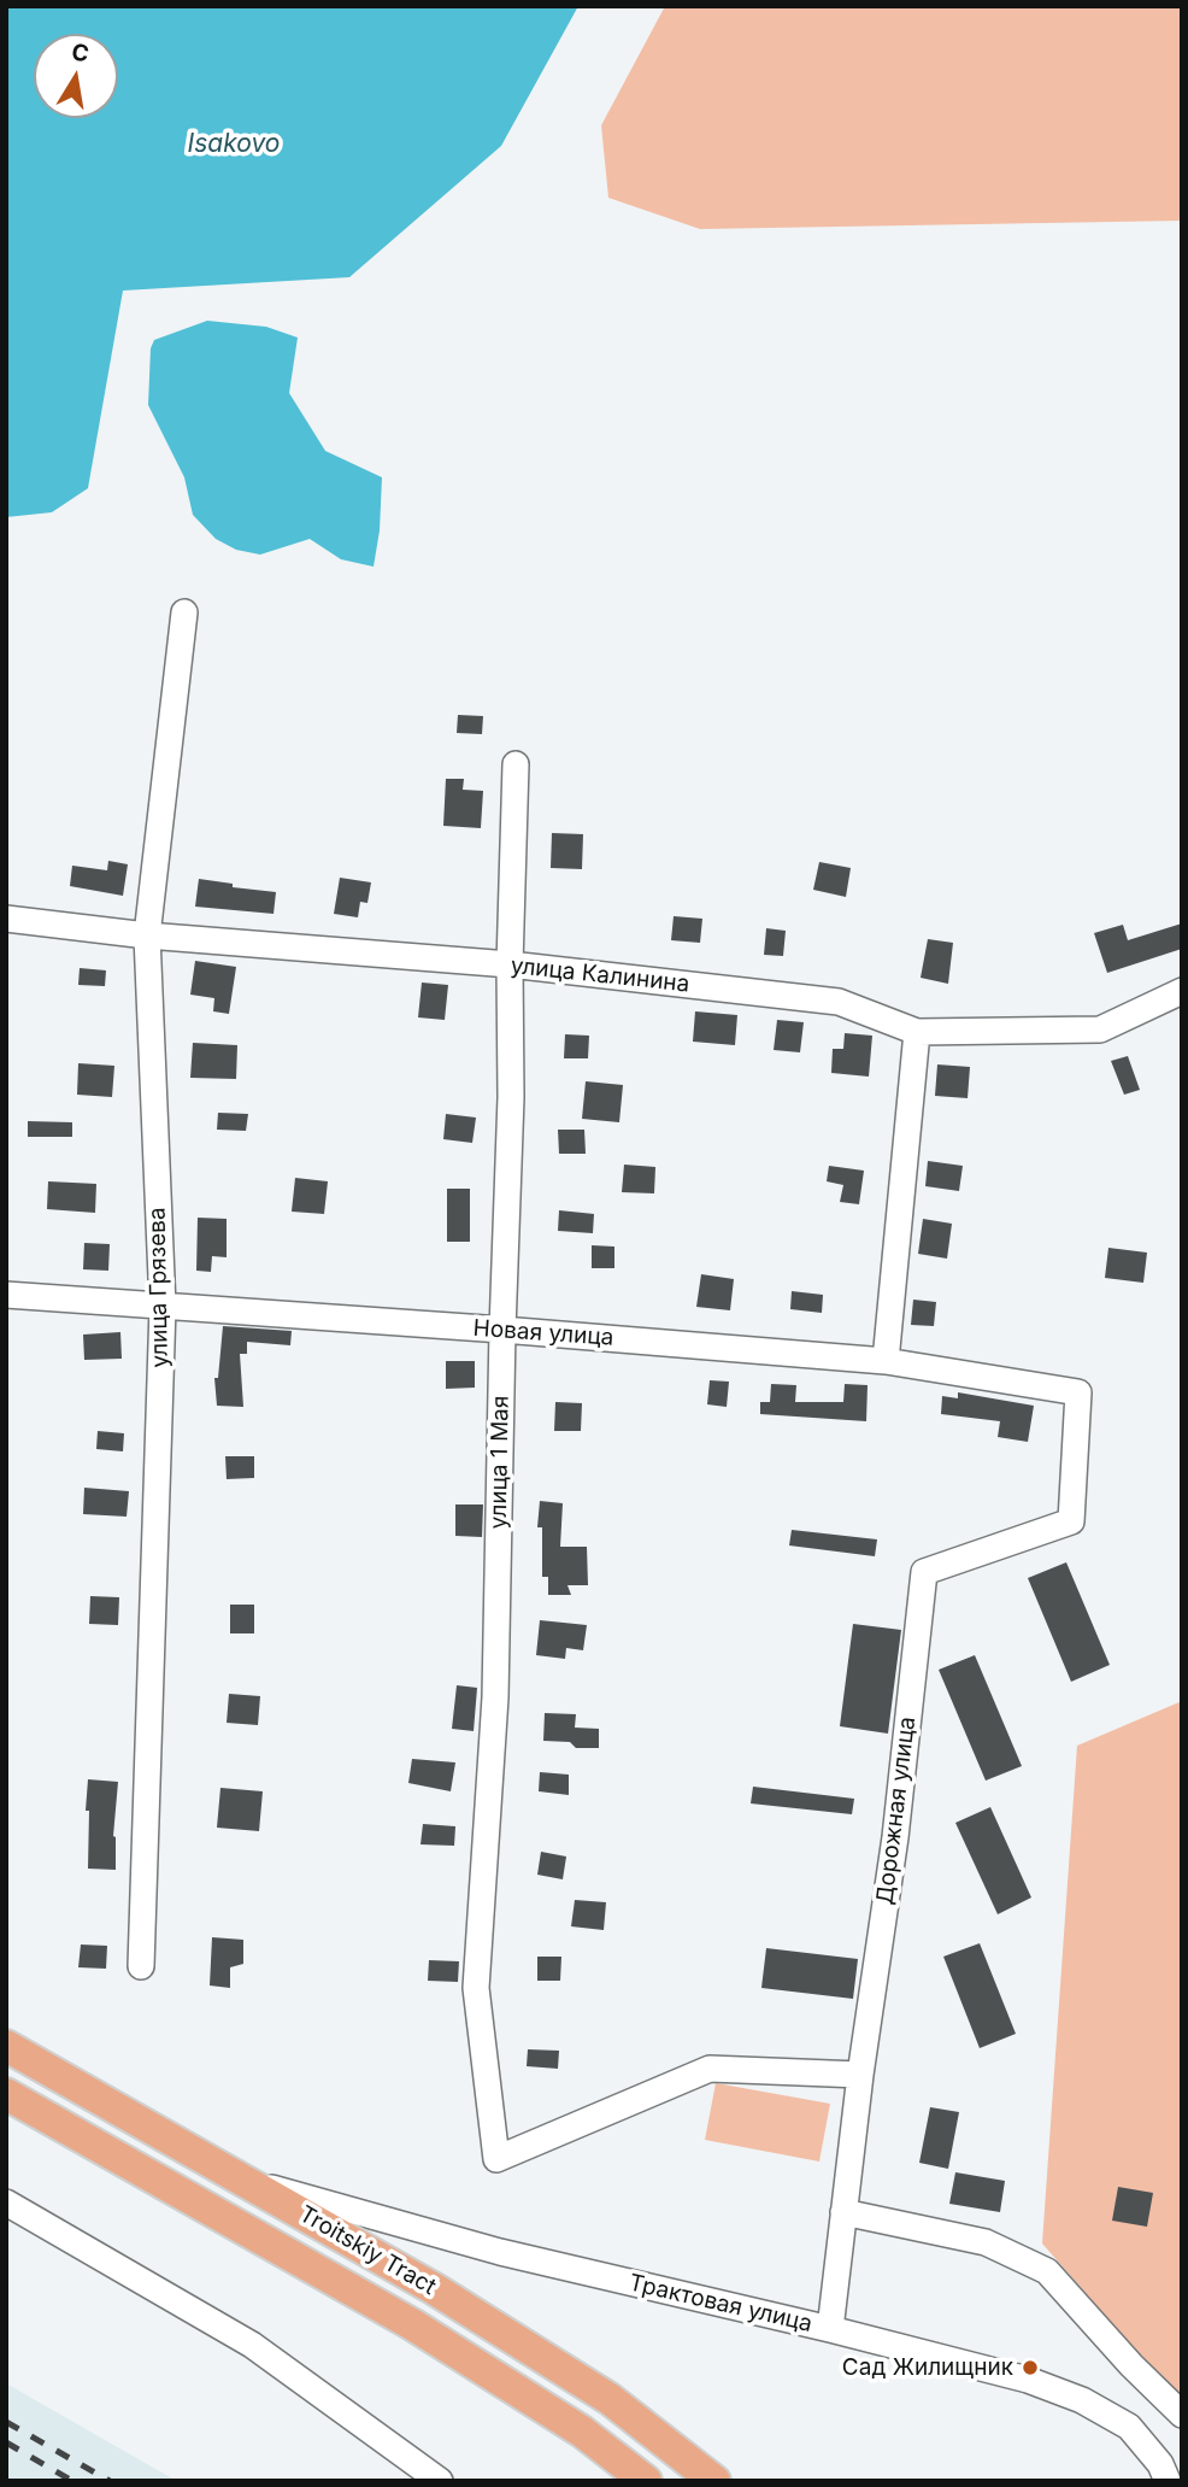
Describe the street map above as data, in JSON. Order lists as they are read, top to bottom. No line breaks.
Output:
{"streets":{"main road":["Troitskiy Tract"],"street":["улица Калинина","улица Грязева","Новая улица","улица 1 Мая","Дорожная улица","Трактовая улица"]},"crossings":[["улица Калинина","улица Грязева"],["улица Калинина","улица 1 Мая"],["улица Грязева","Новая улица"],["Новая улица","улица 1 Мая"],["Новая улица","Дорожная улица"],["улица 1 Мая","Дорожная улица"],["Дорожная улица","Трактовая улица"],["Troitskiy Tract","Трактовая улица"]],"water":["Isakovo"],"places":["Сад Жилищник"],"north":"top"}
